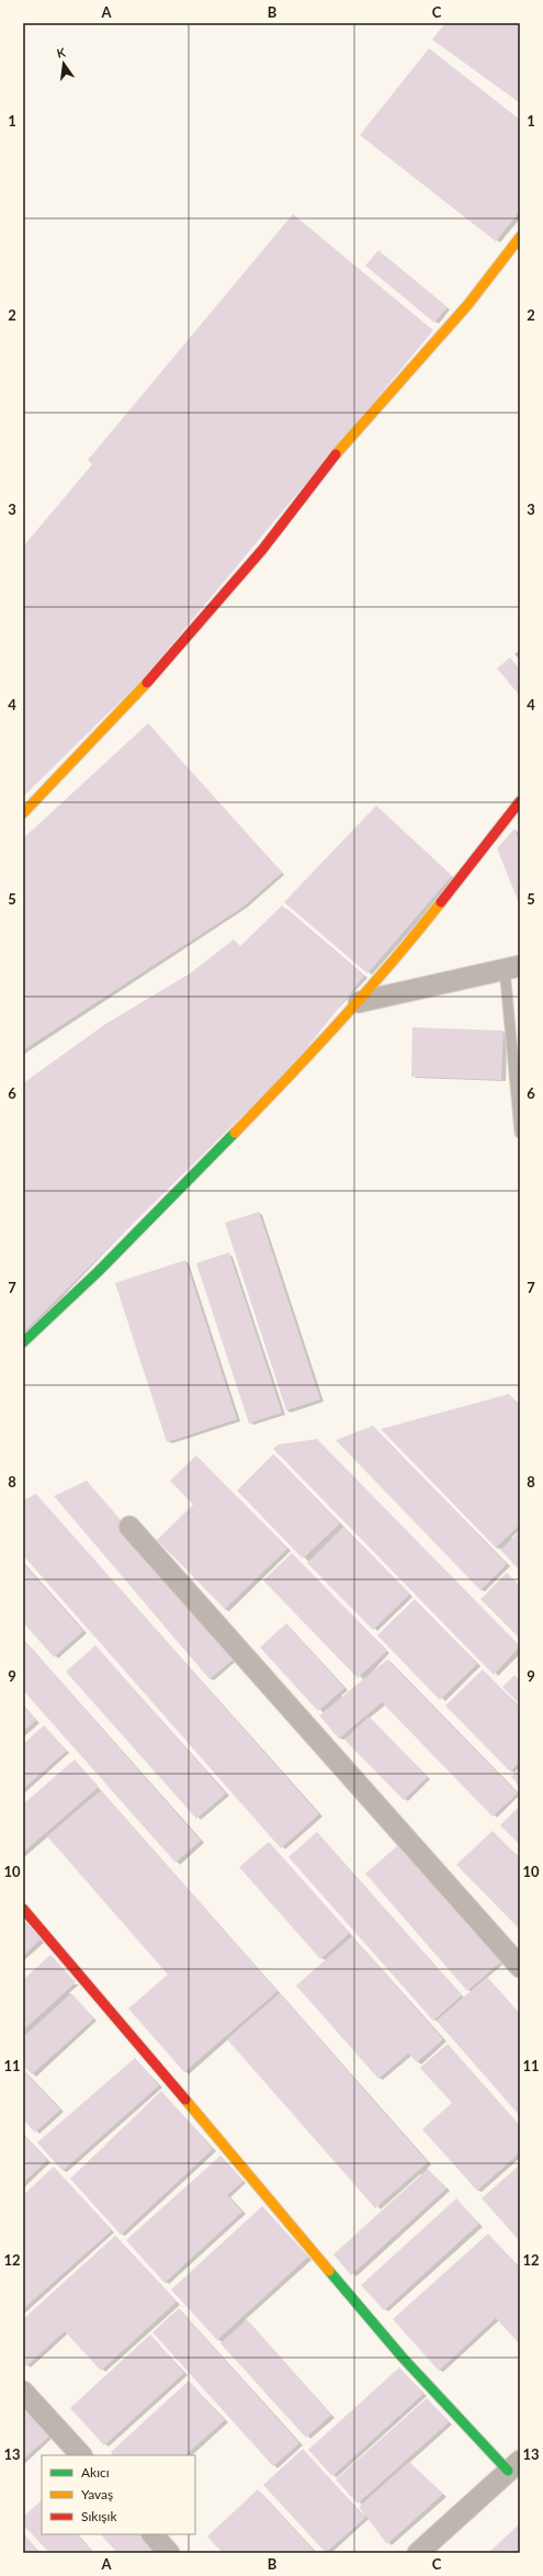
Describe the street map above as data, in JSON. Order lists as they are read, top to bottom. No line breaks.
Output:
{"legend":["Akıcı","Yavaş","Sıkışık"],"north":"top","grid":{"columns":["A","B","C"],"rows":["1","2","3","4","5","6","7","8","9","10","11","12","13"]}}
